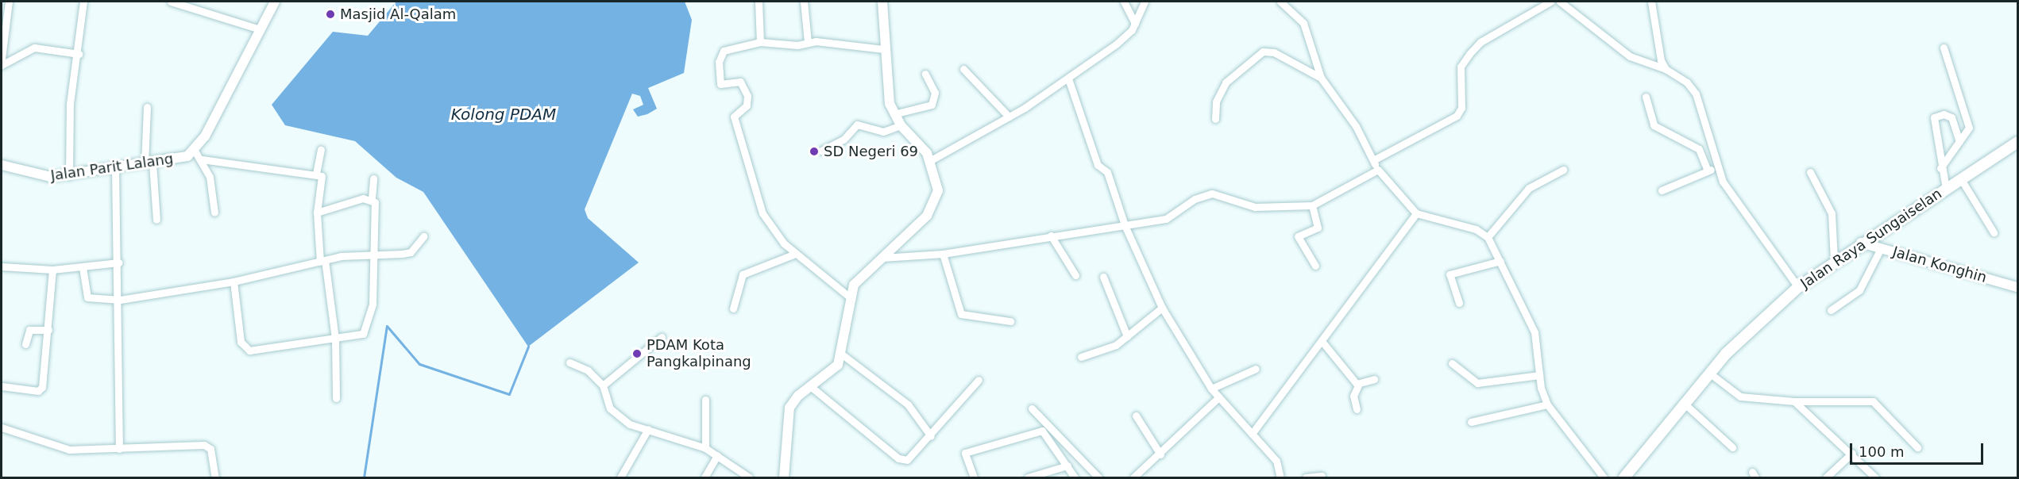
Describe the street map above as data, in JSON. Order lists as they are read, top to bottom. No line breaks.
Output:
{"streets":{"main road":["Jalan Raya Sungaiselan"],"street":["Jalan Parit Lalang","Jalan Konghin"]},"crossings":[["Jalan Raya Sungaiselan","Jalan Konghin"]],"water":["Kolong PDAM"],"places":["Masjid Al-Qalam","SD Negeri 69","PDAM Kota Pangkalpinang"],"scale_bar":"100 m"}
